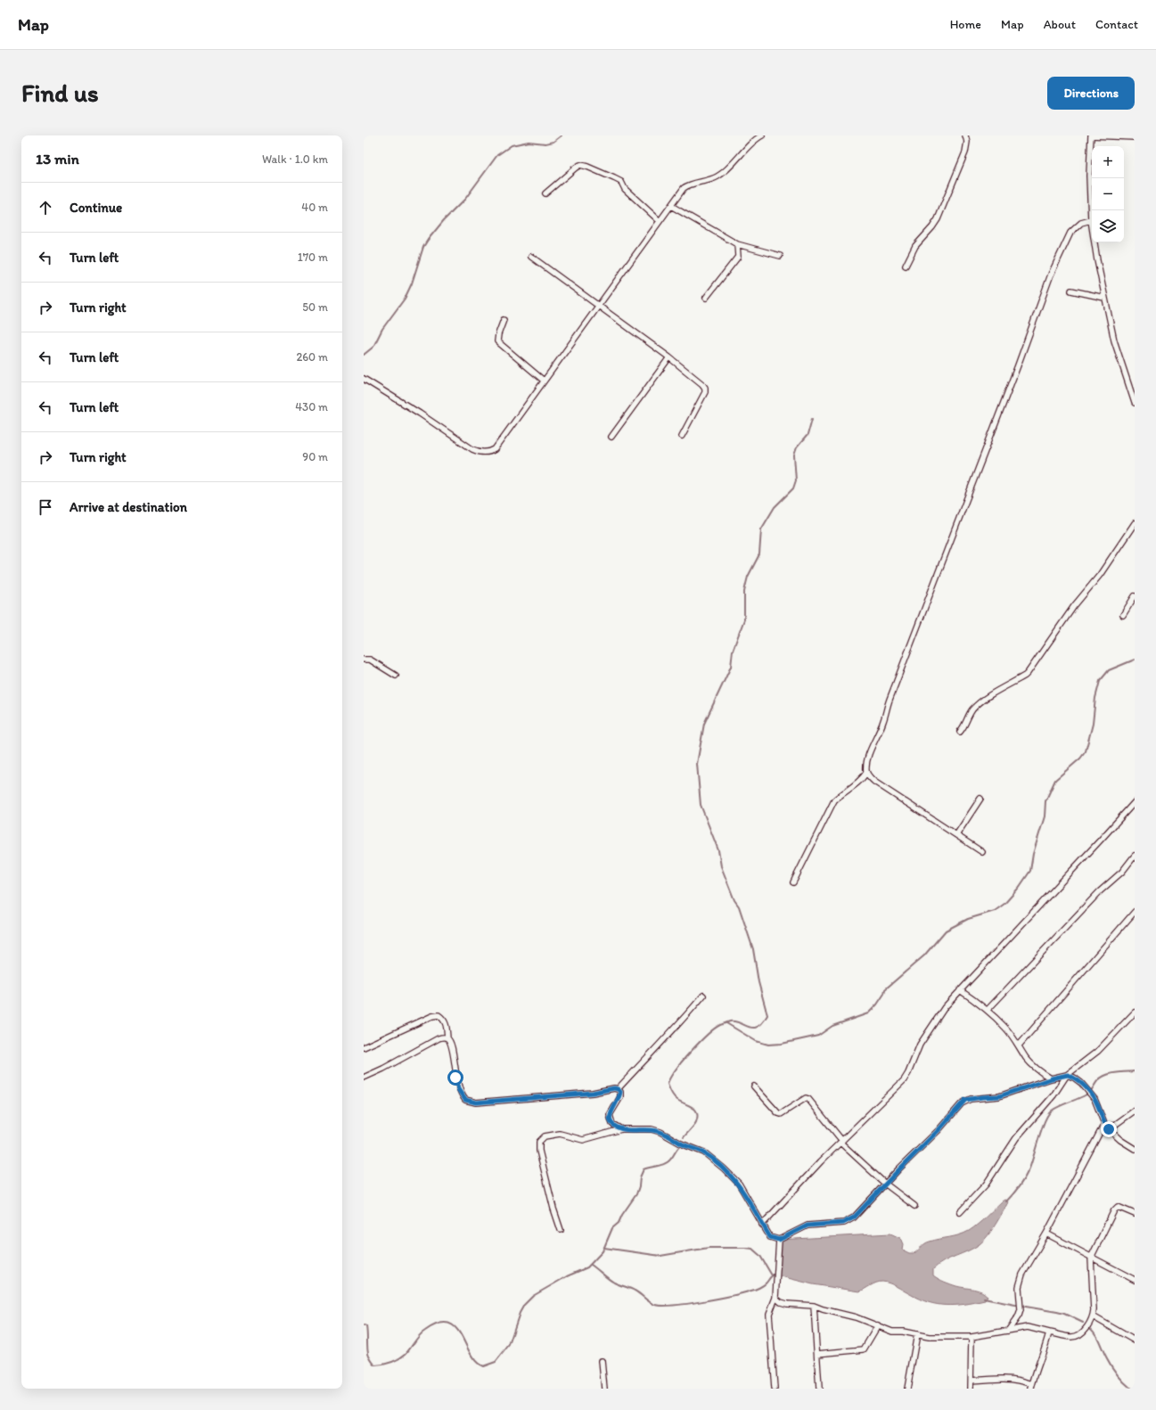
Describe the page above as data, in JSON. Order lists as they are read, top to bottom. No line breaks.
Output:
{"page":{"header":"Map","nav":["Home","Map","About","Contact"],"buttons":"Directions","title":"Find us","heading":["13 min","Walk · 1.0 km"],"map_buttons":["+","−"],"list":[["Continue","40 m"],["Turn left","170 m"],["Turn right","50 m"],["Turn left","260 m"],["Turn left","430 m"],["Turn right","90 m"],"Arrive at destination"]}}
